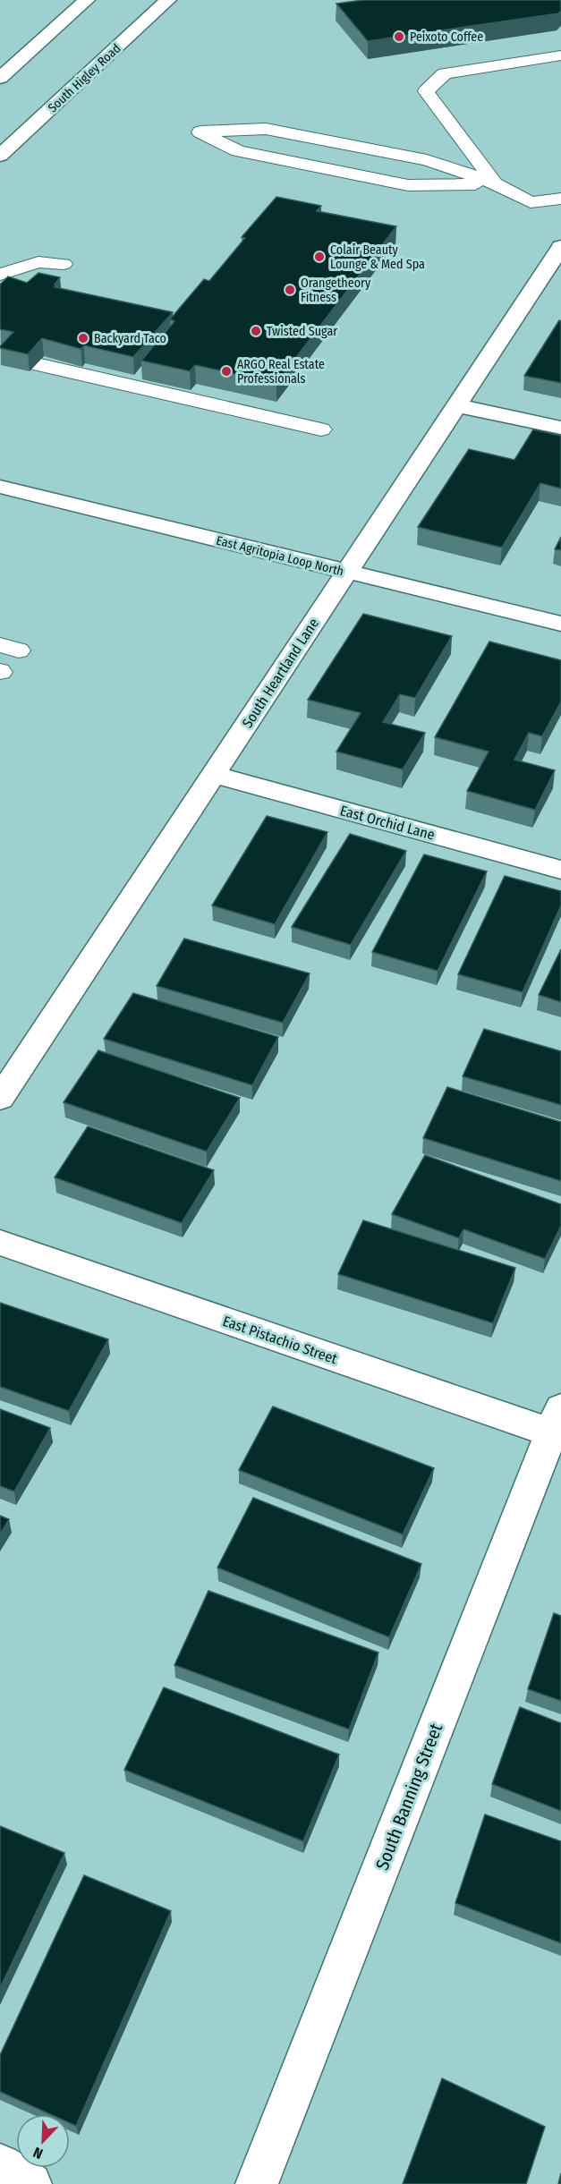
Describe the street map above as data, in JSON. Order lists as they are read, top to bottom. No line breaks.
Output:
{"streets":{"street":["South Higley Road","East Agritopia Loop North","South Heartland Lane","East Orchid Lane","East Pistachio Street","South Banning Street"]},"crossings":[["East Agritopia Loop North","South Heartland Lane"],["South Heartland Lane","East Orchid Lane"],["East Pistachio Street","South Banning Street"]],"places":["Peixoto Coffee","Colair Beauty Lounge & Med Spa","Orangetheory Fitness","Twisted Sugar","Backyard Taco","ARGO Real Estate Professionals"],"north":"bottom left"}
